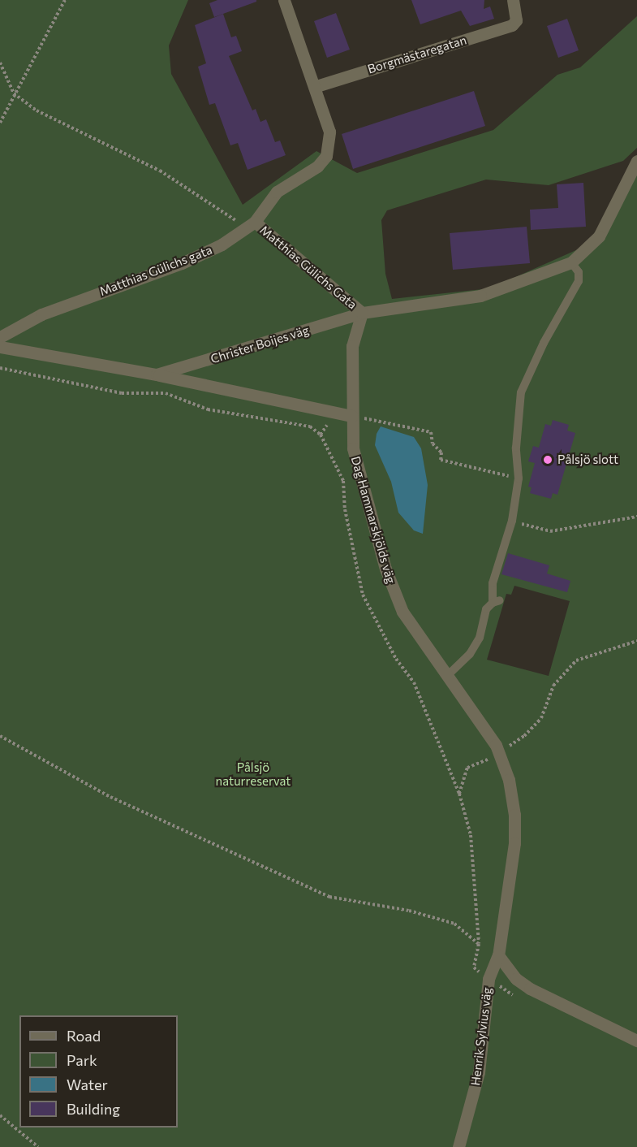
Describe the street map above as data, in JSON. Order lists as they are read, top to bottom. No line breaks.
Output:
{"streets":{"street":["Borgmästaregatan","Matthias Gülichs Gata","Matthias Gülichs gata","Christer Boijes väg","Dag Hammarskjölds väg","Henrik Sylvius väg"]},"crossings":[["Borgmästaregatan","Matthias Gülichs gata"],["Matthias Gülichs Gata","Matthias Gülichs gata"],["Matthias Gülichs Gata","Christer Boijes väg"],["Matthias Gülichs Gata","Dag Hammarskjölds väg"],["Christer Boijes väg","Dag Hammarskjölds väg"],["Dag Hammarskjölds väg","Henrik Sylvius väg"]],"parks":["Pålsjö naturreservat"],"places":["Pålsjö slott"],"legend":["Road","Park","Water","Building"]}
